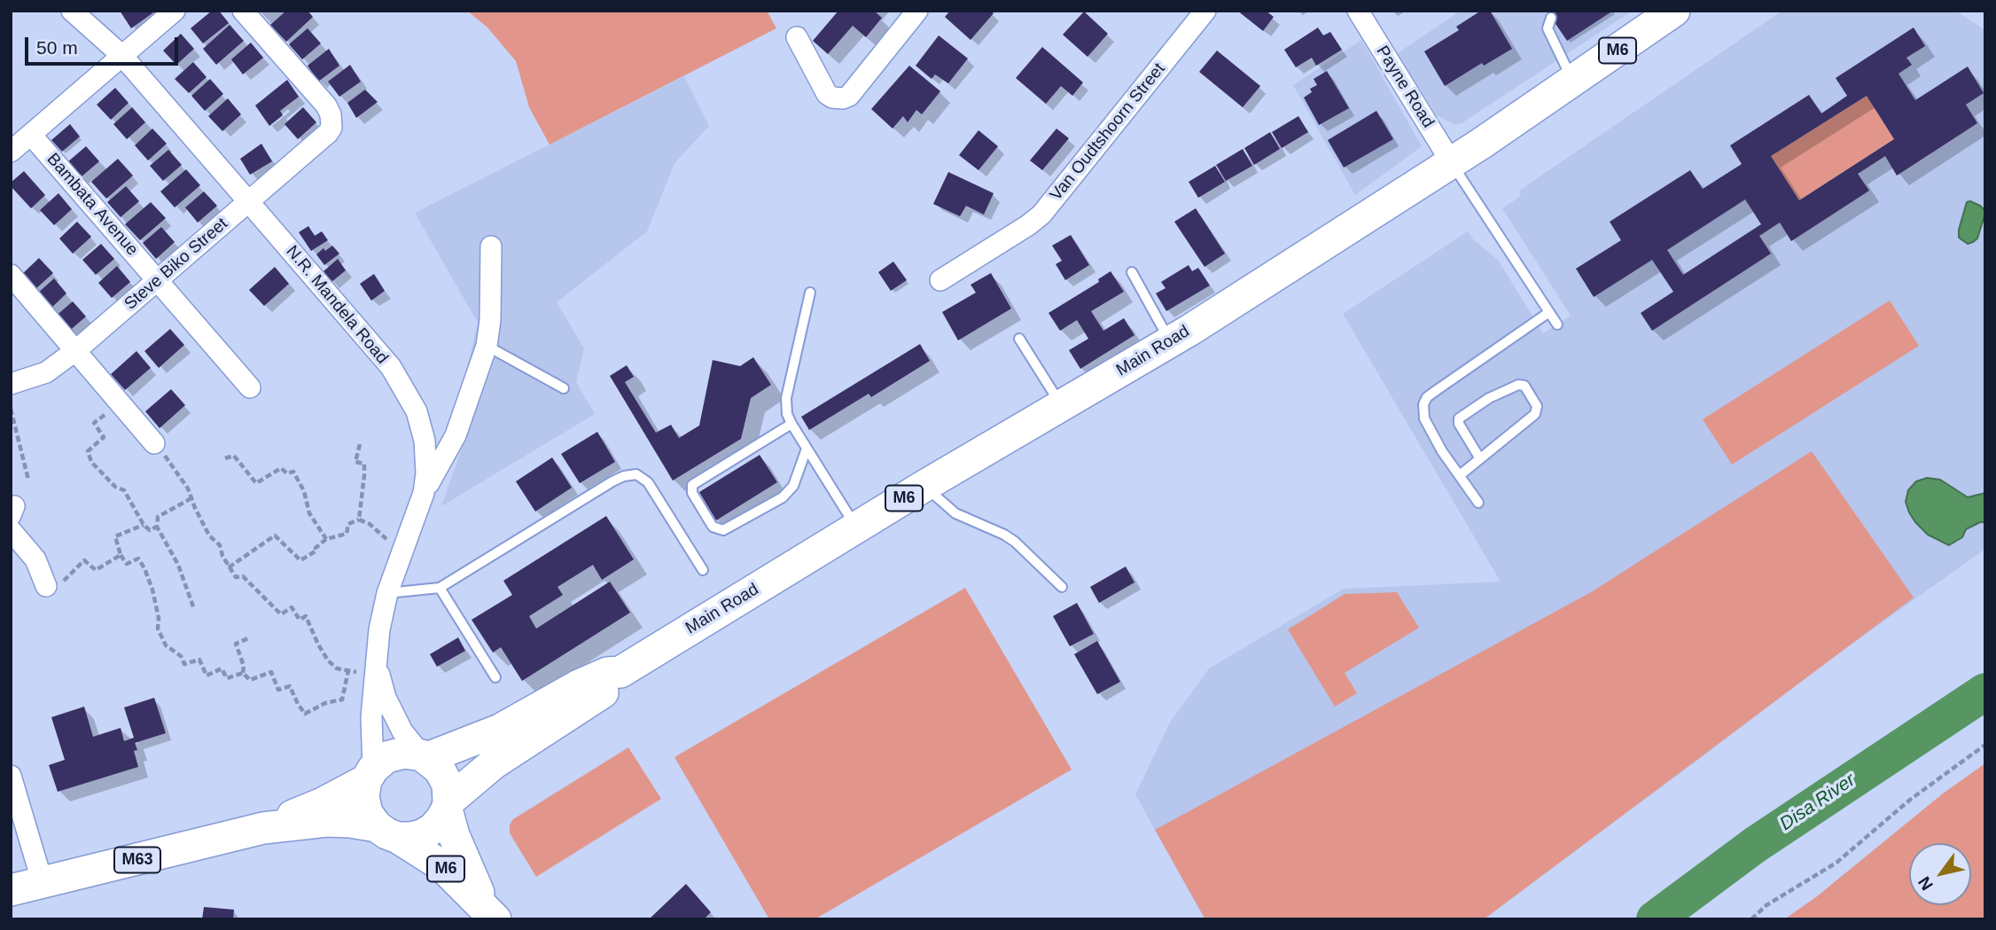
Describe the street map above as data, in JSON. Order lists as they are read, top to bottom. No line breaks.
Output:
{"streets":{"main road":["M6","Main Road","M63"],"street":["Payne Road","Van Oudtshoorn Street","Bambata Avenue","Steve Biko Street","N.R. Mandela Road"]},"crossings":[["M6","N.R. Mandela Road"],["M6","Main Road"],["M6","M63"],["Payne Road","Main Road"],["Bambata Avenue","Steve Biko Street"],["Steve Biko Street","N.R. Mandela Road"],["N.R. Mandela Road","Main Road"],["N.R. Mandela Road","M63"],["Main Road","M63"]],"water":["Disa River"],"scale_bar":"50 m","north":"bottom left"}
